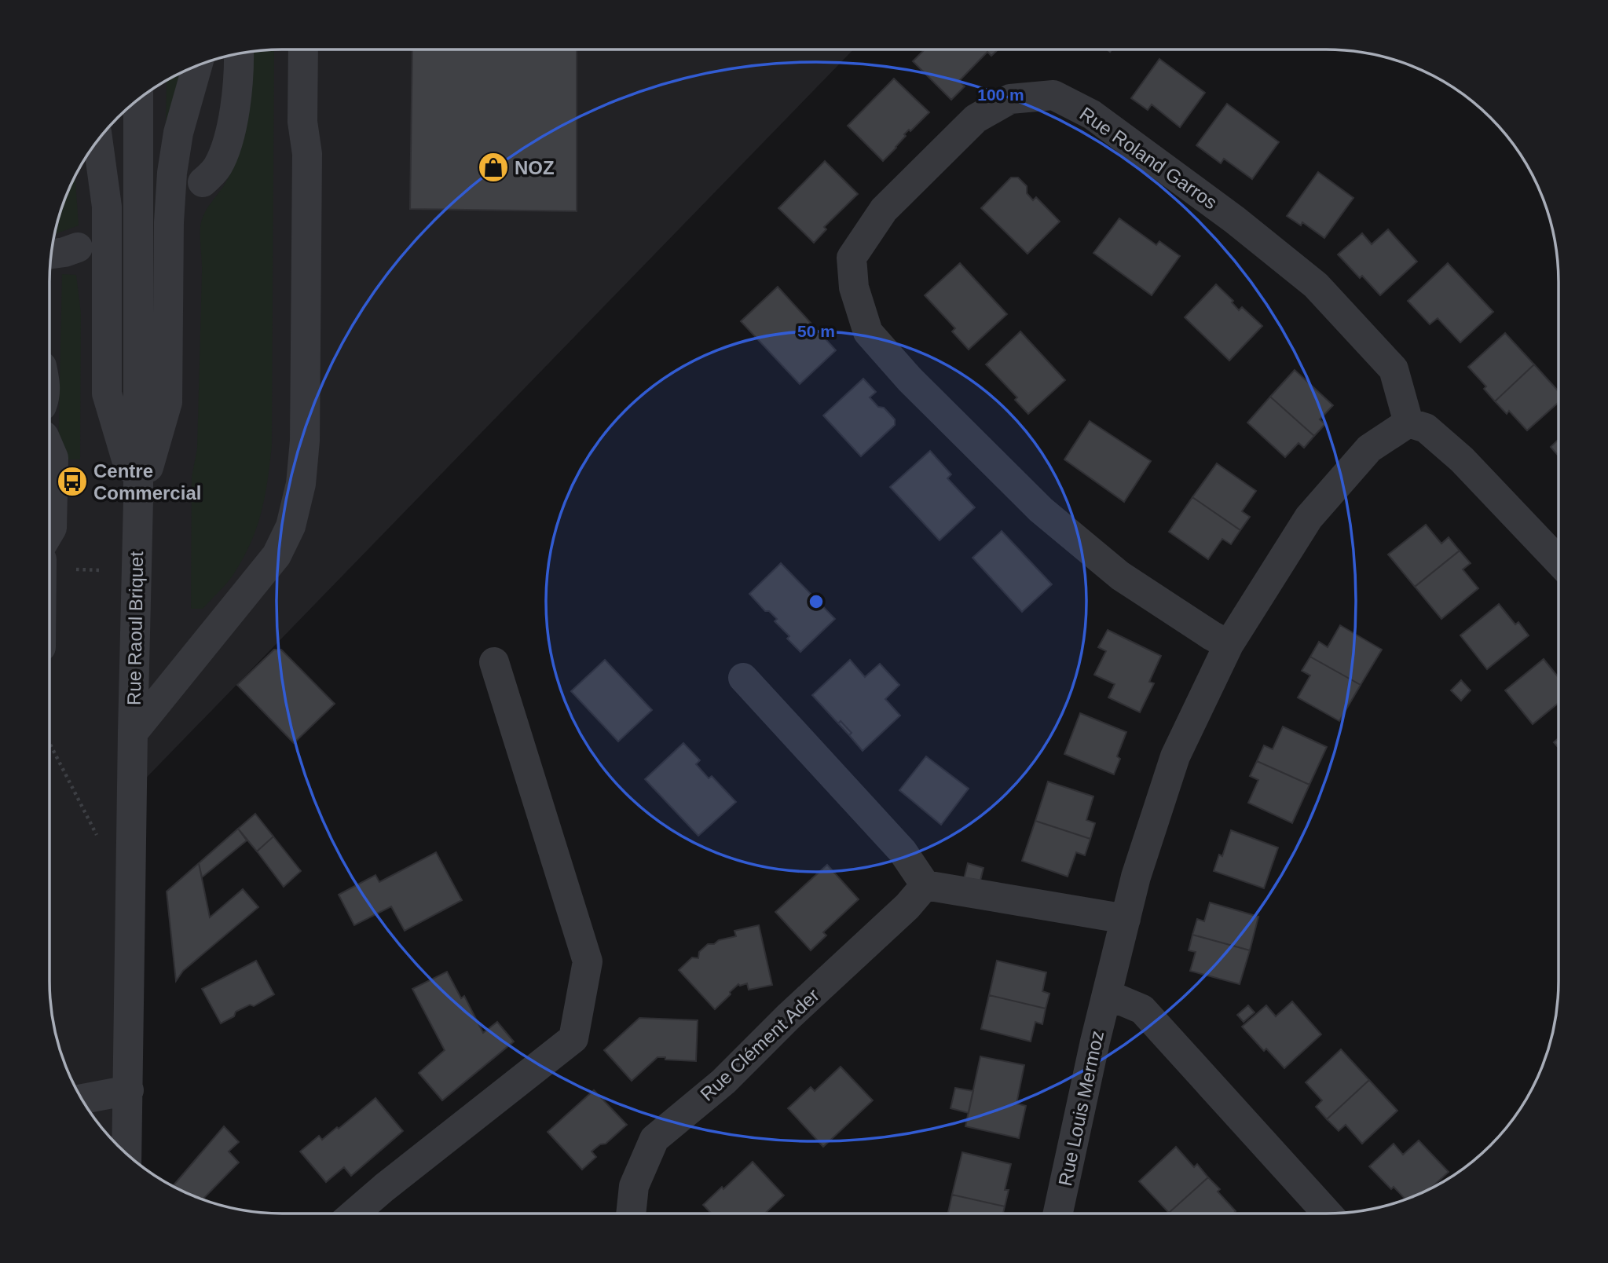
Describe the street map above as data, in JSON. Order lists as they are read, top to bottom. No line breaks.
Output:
{"streets":{"street":["Rue Roland Garros","Rue Raoul Briquet","Rue Clément Ader","Rue Louis Mermoz"]},"crossings":[["Rue Roland Garros","Rue Louis Mermoz"]],"places":{"shop":["NOZ"],"bus stop":["Centre Commercial"]},"rings":["100 m","50 m"]}
